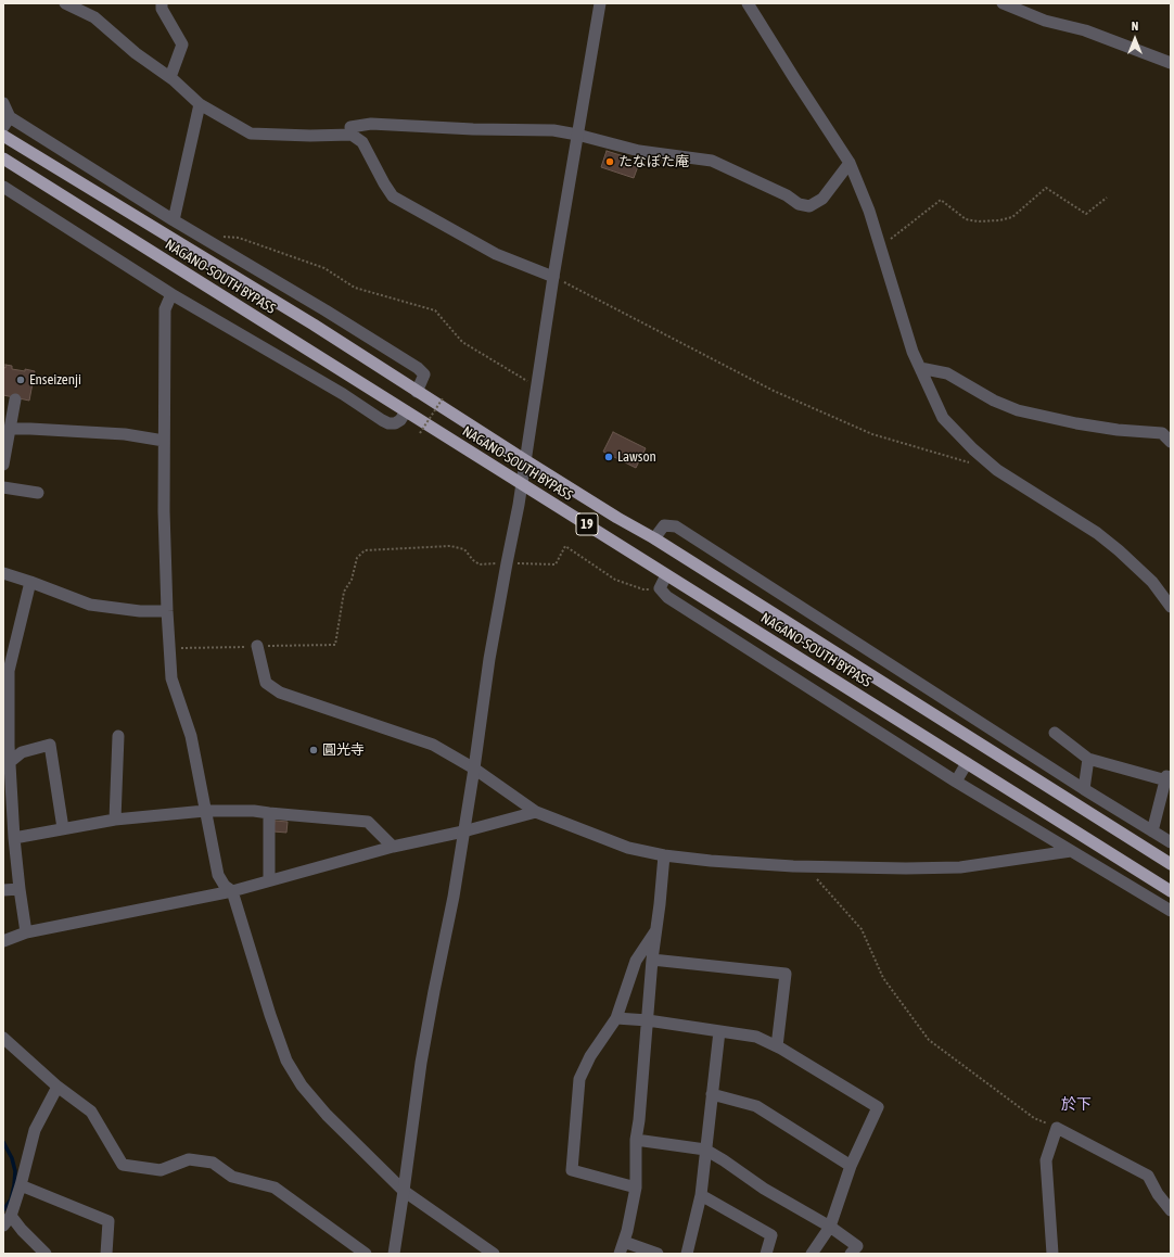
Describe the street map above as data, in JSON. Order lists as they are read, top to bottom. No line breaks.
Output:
{"streets":{"highway":["NAGANO-SOUTH BYPASS","19"]},"districts":["於下"],"places":["たなぼた庵","Enseizenji","Lawson","圓光寺"],"north":"top"}
